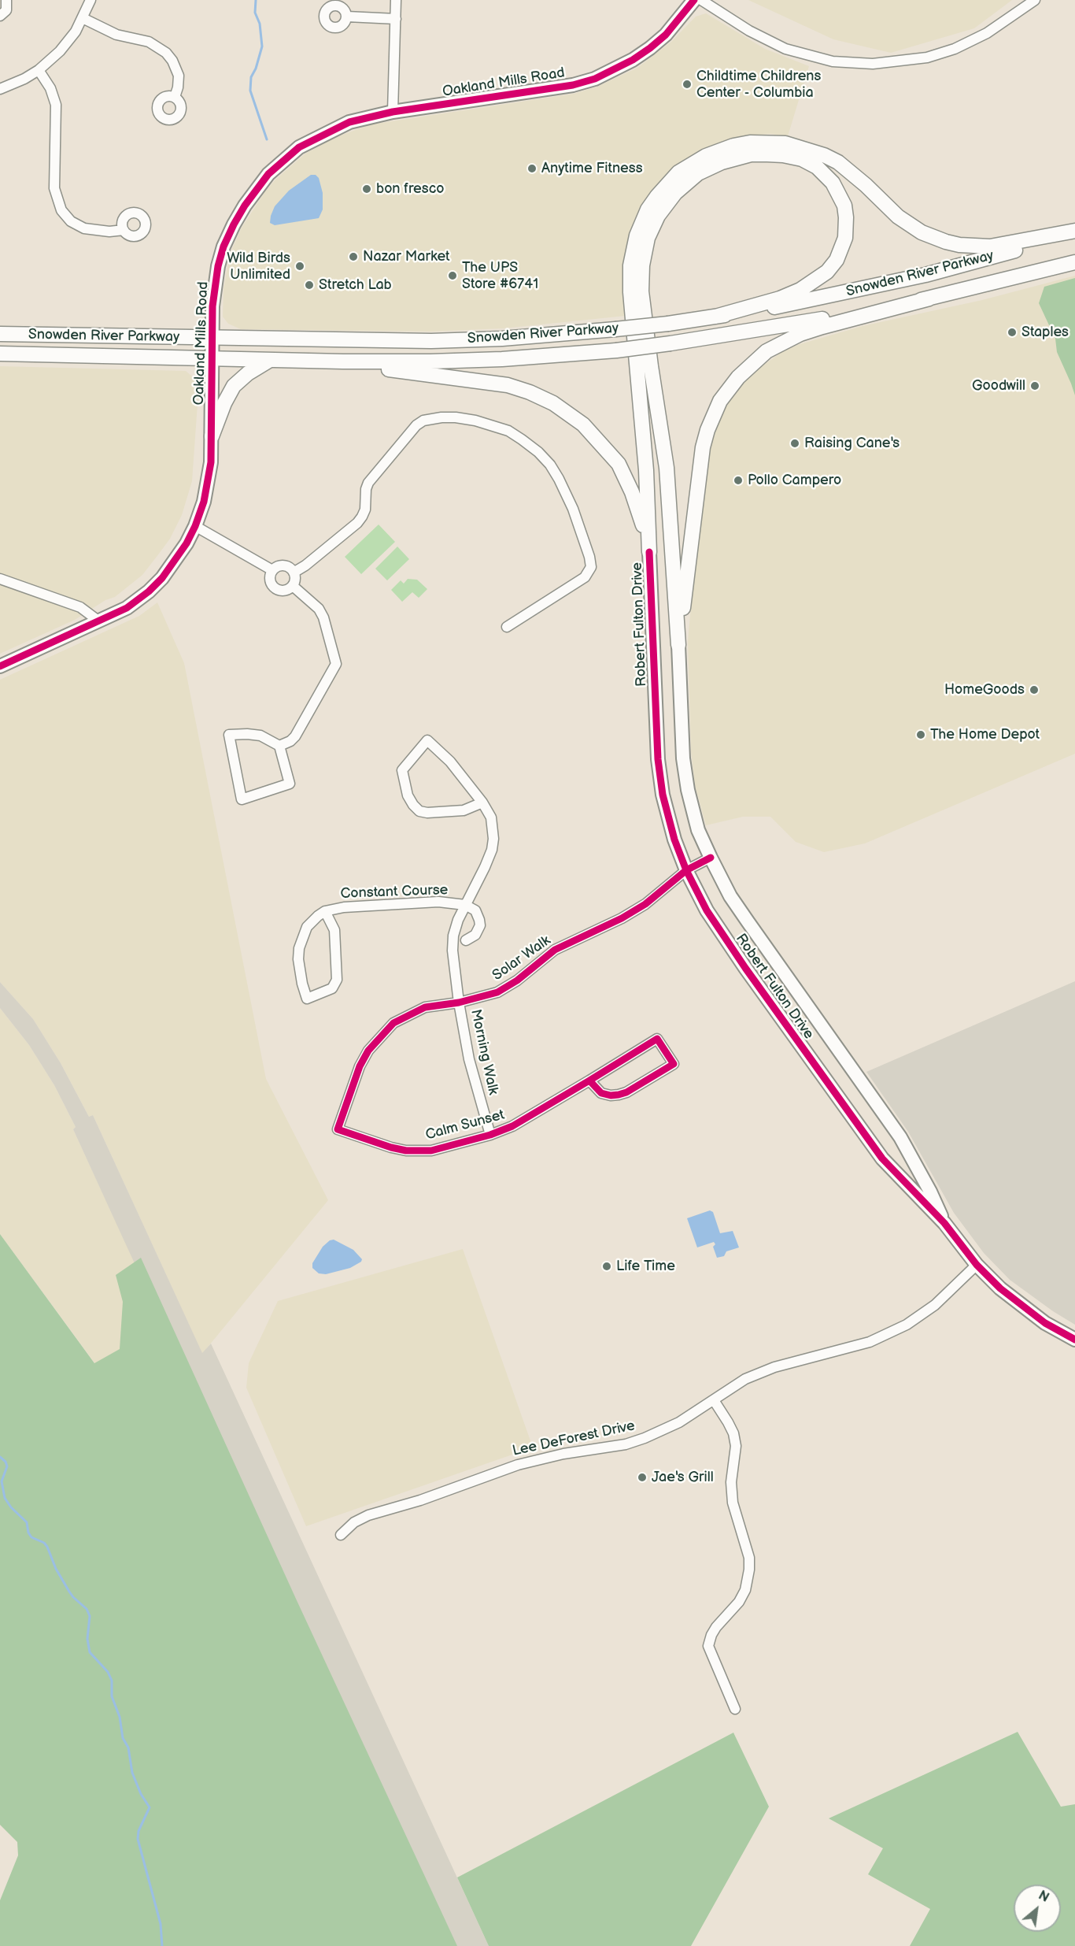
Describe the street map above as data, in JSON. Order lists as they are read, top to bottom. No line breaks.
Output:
{"streets":{"main road":["Snowden River Parkway"],"street":["Oakland Mills Road","Robert Fulton Drive","Constant Course","Solar Walk","Morning Walk","Calm Sunset","Lee DeForest Drive"]},"crossings":[["Oakland Mills Road","Snowden River Parkway"],["Robert Fulton Drive","Solar Walk"],["Robert Fulton Drive","Lee DeForest Drive"],["Constant Course","Morning Walk"],["Solar Walk","Morning Walk"],["Solar Walk","Calm Sunset"],["Morning Walk","Calm Sunset"]],"places":["Childtime Childrens Center - Columbia","Anytime Fitness","bon fresco","Nazar Market","Wild Birds Unlimited","The UPS Store #6741","Stretch Lab","Staples","Goodwill","Raising Cane's","Pollo Campero","HomeGoods","The Home Depot","Life Time","Jae's Grill"],"north":"top right"}
